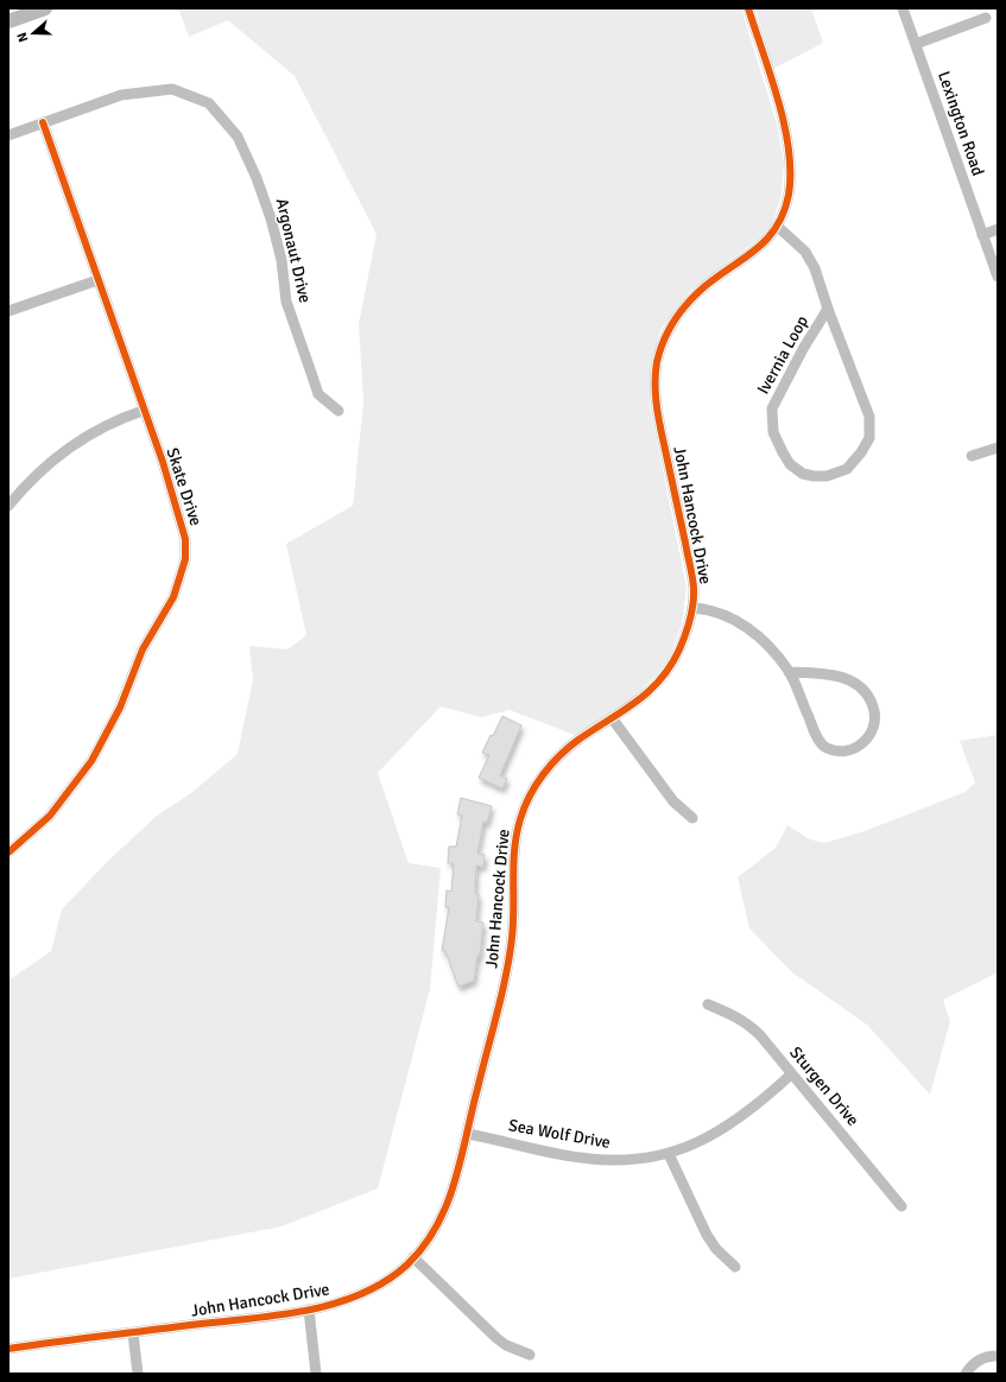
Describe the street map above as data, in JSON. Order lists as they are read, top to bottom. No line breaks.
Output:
{"streets":{"street":["Lexington Road","Argonaut Drive","Ivernia Loop","Skate Drive","John Hancock Drive","Sturgen Drive","Sea Wolf Drive"]},"crossings":[["Argonaut Drive","Skate Drive"],["Ivernia Loop","John Hancock Drive"],["John Hancock Drive","Sea Wolf Drive"],["Sturgen Drive","Sea Wolf Drive"]],"north":"left"}
